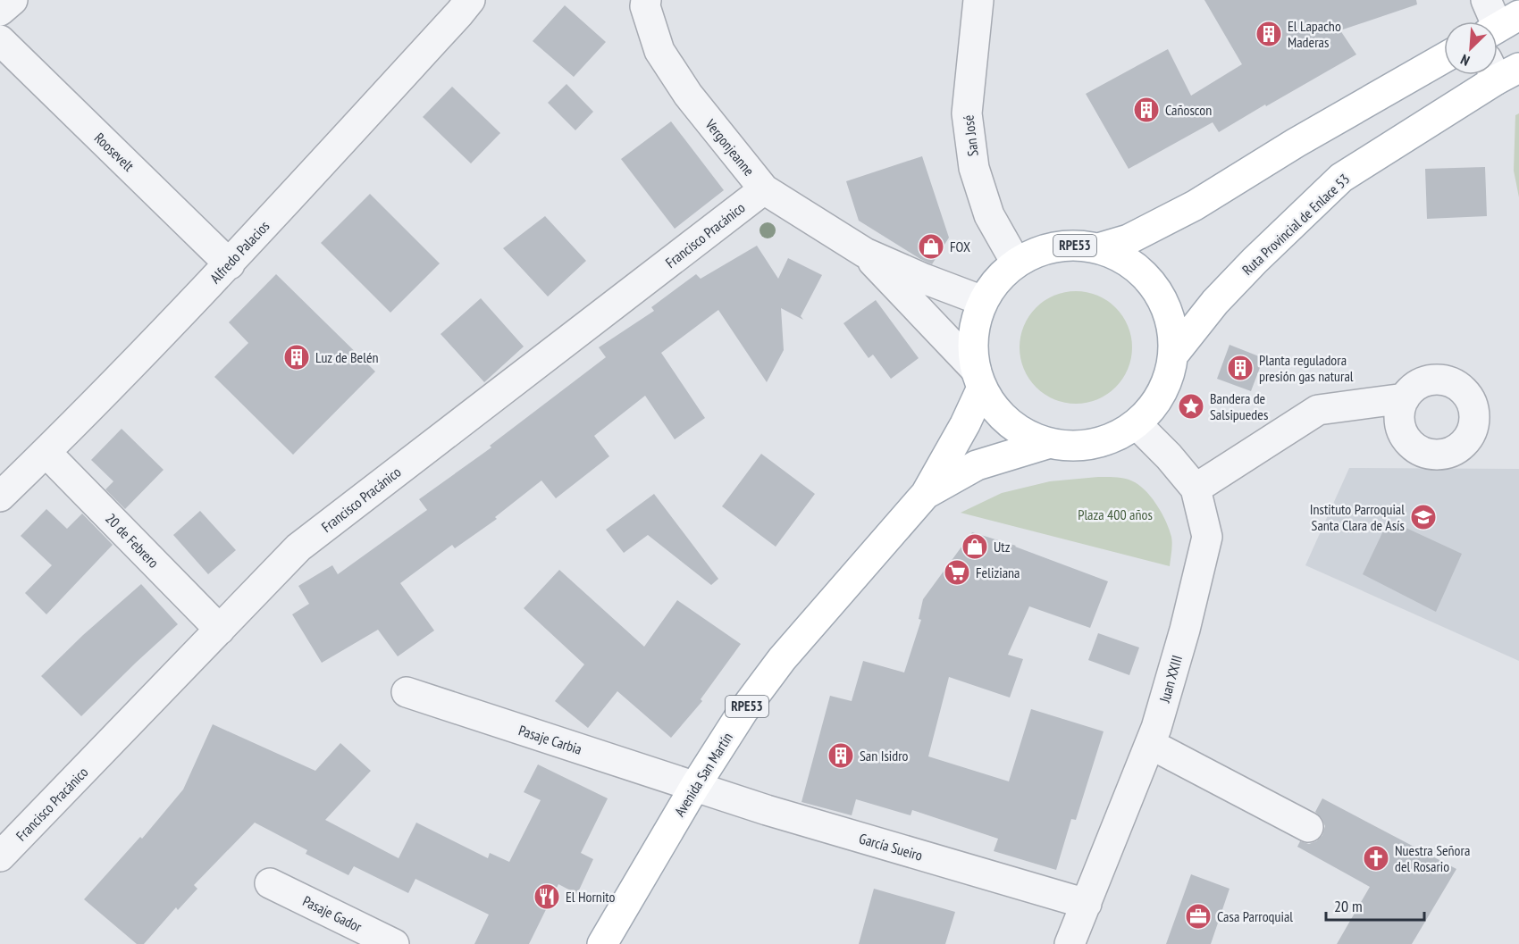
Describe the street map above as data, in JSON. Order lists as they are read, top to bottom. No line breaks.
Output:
{"streets":{"main road":["Ruta Provincial de Enlace 53","RPE53","Avenida San Martín"],"street":["San José","Vergonjeanne","Roosevelt","Francisco Pracánico","Alfredo Palacios","20 de Febrero","Juan XXIII","Pasaje Carbia","García Sueiro","Pasaje Gador"]},"crossings":[["San José","RPE53"],["Vergonjeanne","Francisco Pracánico"],["Vergonjeanne","RPE53"],["Vergonjeanne","Avenida San Martín"],["Roosevelt","Alfredo Palacios"],["Ruta Provincial de Enlace 53","RPE53"],["Francisco Pracánico","20 de Febrero"],["RPE53","Juan XXIII"],["RPE53","Avenida San Martín"],["Alfredo Palacios","20 de Febrero"],["Juan XXIII","García Sueiro"],["Pasaje Carbia","Avenida San Martín"],["Pasaje Carbia","García Sueiro"],["Avenida San Martín","García Sueiro"]],"parks":["Plaza 400 años"],"places":{"building":["El Lapacho Maderas","Cañoscon","Luz de Belén","Planta reguladora presión gas natural","San Isidro"],"shop":["FOX","Utz"],"place":["Bandera de Salsipuedes"],"school or university":["Instituto Parroquial Santa Clara de Asís"],"supermarket":["Feliziana"],"church":["Nuestra Señora del Rosario"],"restaurant":["El Hornito"],"office":["Casa Parroquial"]},"scale_bar":"20 m","north":"bottom left"}
